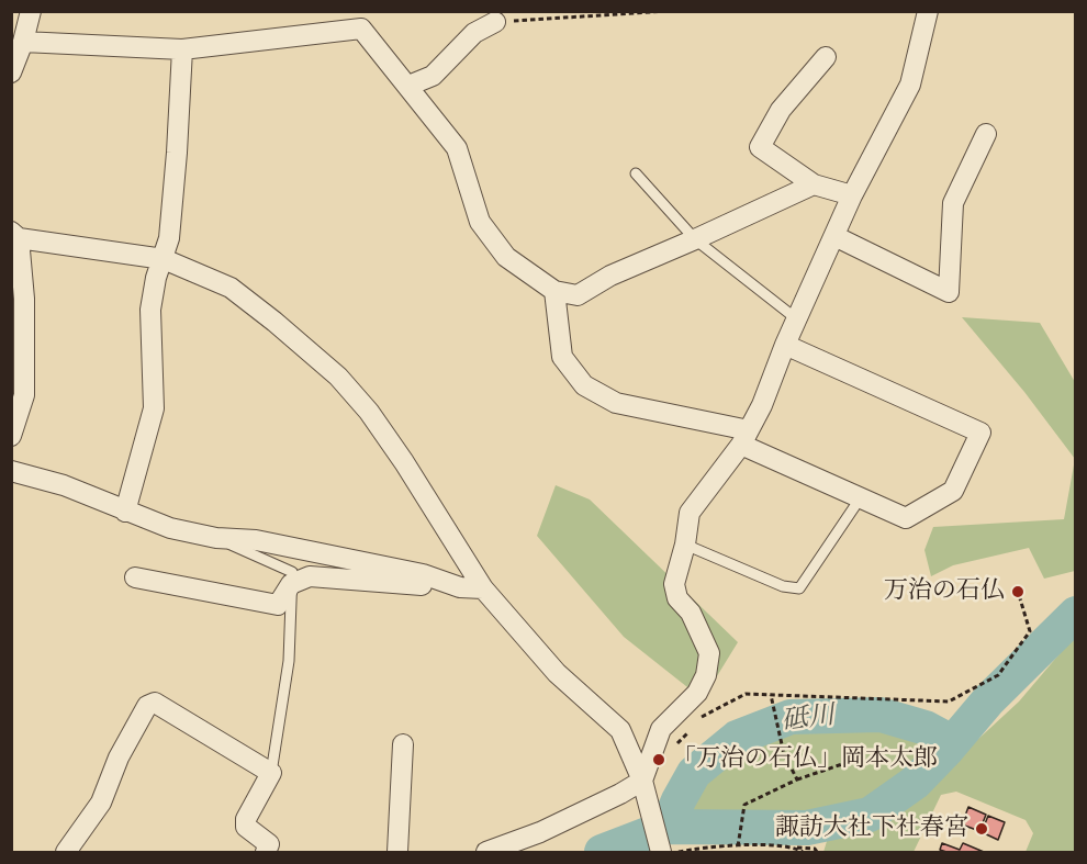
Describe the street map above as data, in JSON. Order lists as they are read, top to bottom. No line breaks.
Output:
{"water":["砥川"],"places":["万治の石仏","「万治の石仏」岡本太郎","諏訪大社下社春宮"]}
